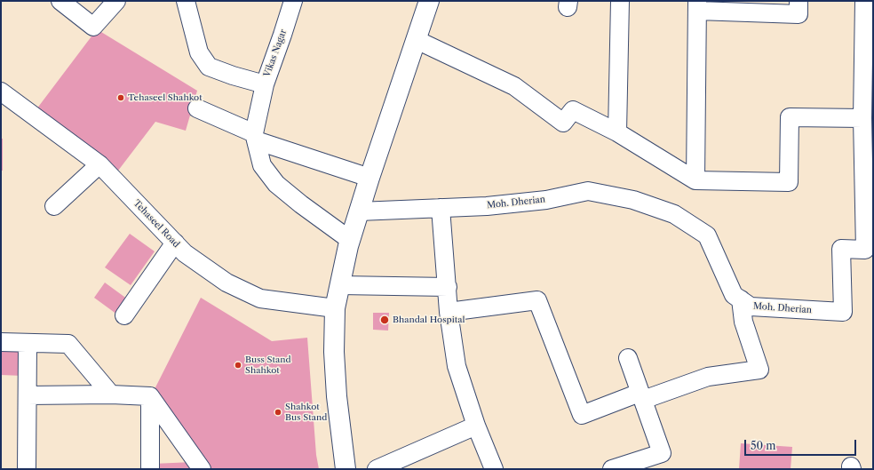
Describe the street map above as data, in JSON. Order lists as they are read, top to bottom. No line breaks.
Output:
{"streets":{"street":["Vikas Nagar","Moh. Dherian","Tehaseel Road"]},"places":["Tehaseel Shahkot","Bhandal Hospital","Buss Stand Shahkot","Shahkot Bus Stand"],"scale_bar":"50 m"}
